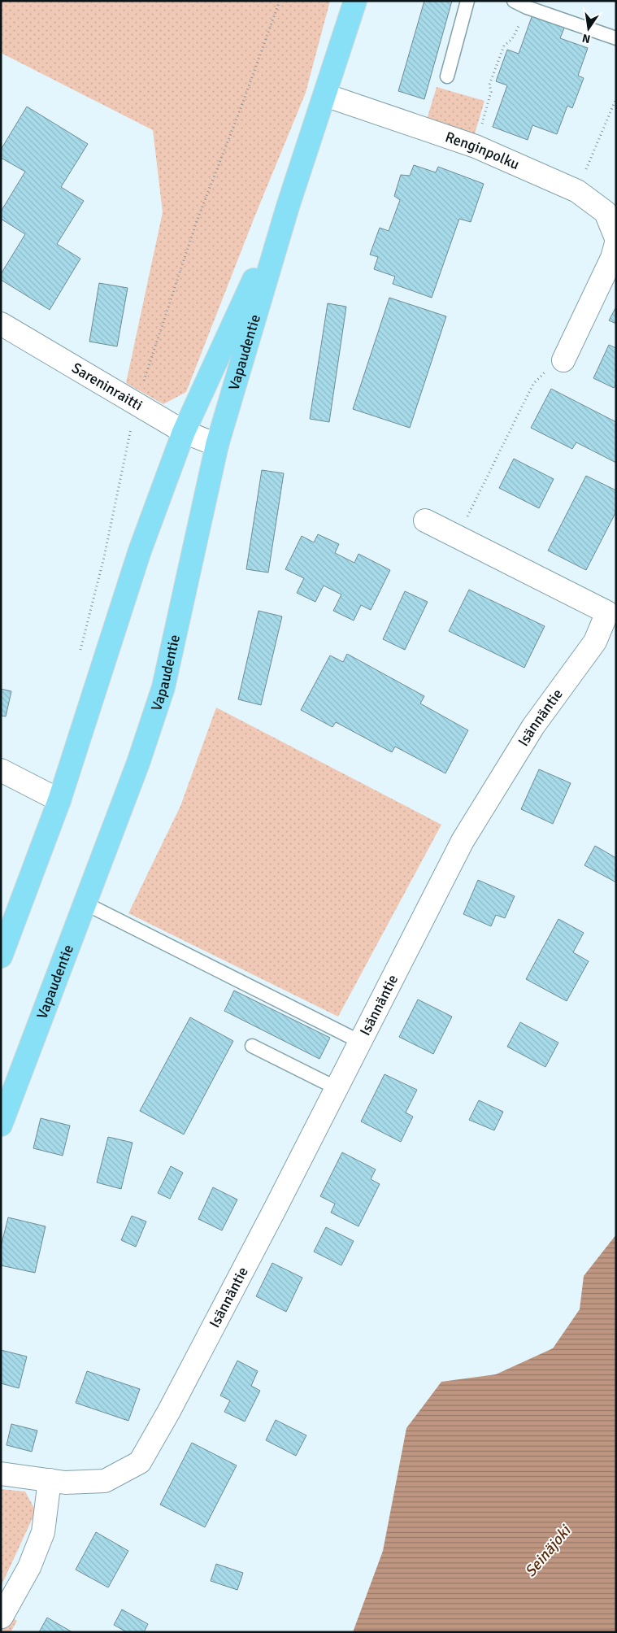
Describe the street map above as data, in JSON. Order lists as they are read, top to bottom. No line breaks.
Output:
{"streets":{"main road":["Vapaudentie"],"street":["Renginpolku","Sareninraitti","Isännäntie"]},"crossings":[["Renginpolku","Vapaudentie"],["Vapaudentie","Sareninraitti"]],"water":["Seinäjoki"],"north":"bottom"}
